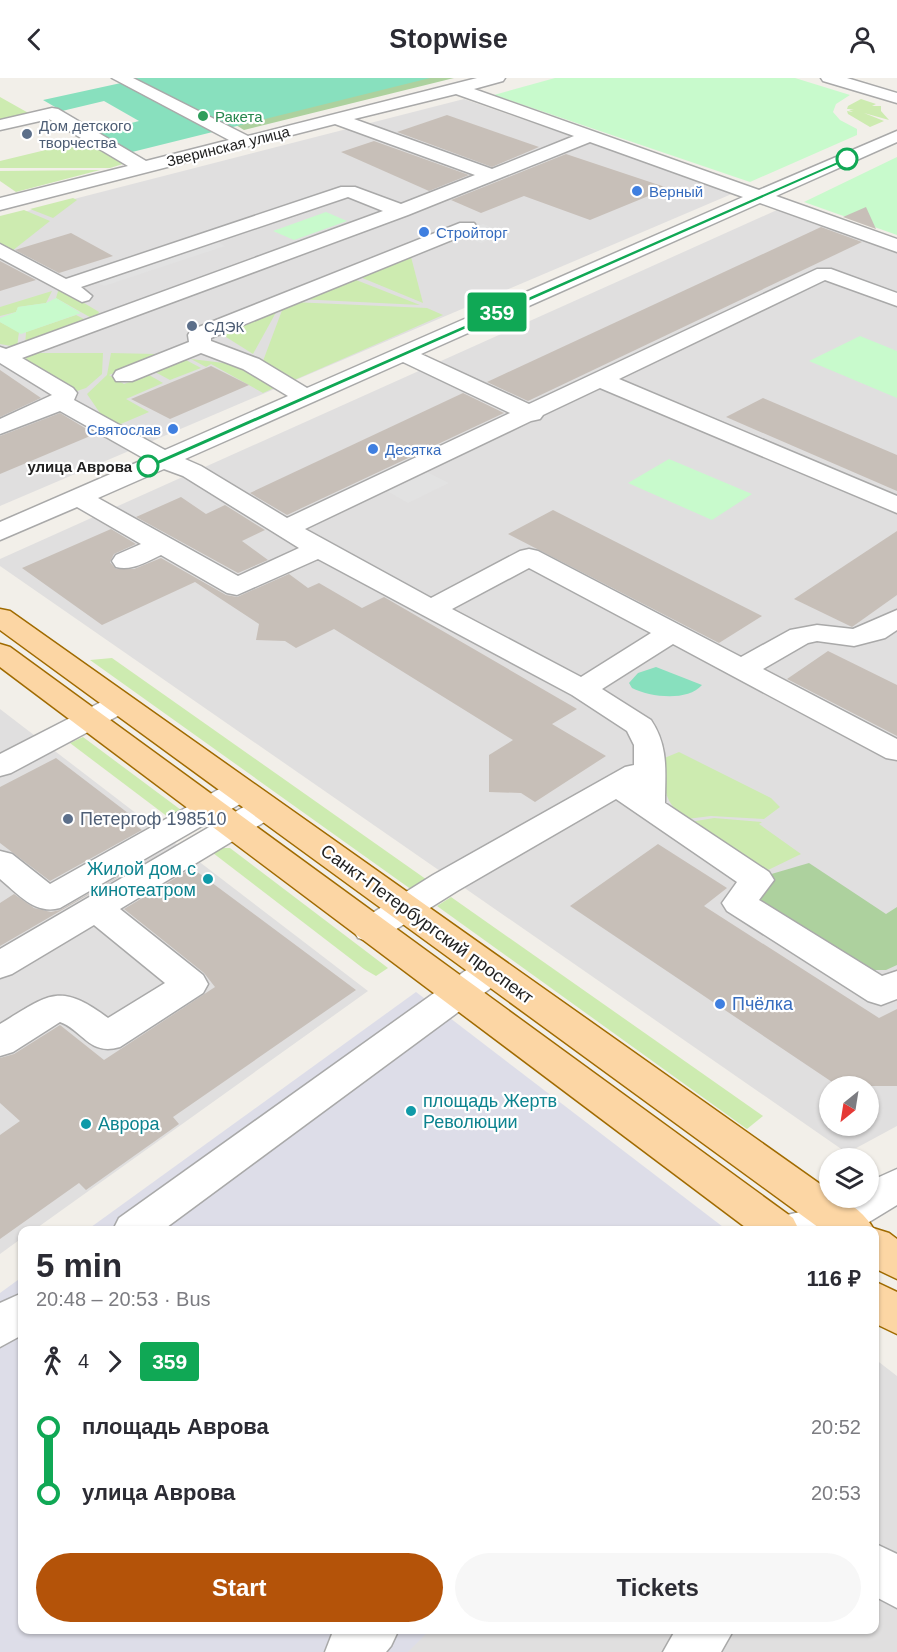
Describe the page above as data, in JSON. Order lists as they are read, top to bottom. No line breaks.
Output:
{"streets":{"main road":["Санкт-Петербургский проспект"],"street":["Зверинская улица"]},"places":["Ракета","Дом детского творчества","Верный","Стройторг","СДЭК","Святослав","Десятка","улица Аврова","Петергоф 198510","Жилой дом с кинотеатром","Пчёлка","площадь Жертв Революции","Аврора"],"lines":["bus line 359"],"north":"bottom left","page":{"header":"Stopwise","on_map":"359","heading":["5 min","20:48 – 20:53 · Bus","116 ₽"],"legs":["4","359"],"list":[{"name":"площадь Аврова","value":"20:52"},{"name":"улица Аврова","value":"20:53"}],"buttons":["Start","Tickets"]}}
